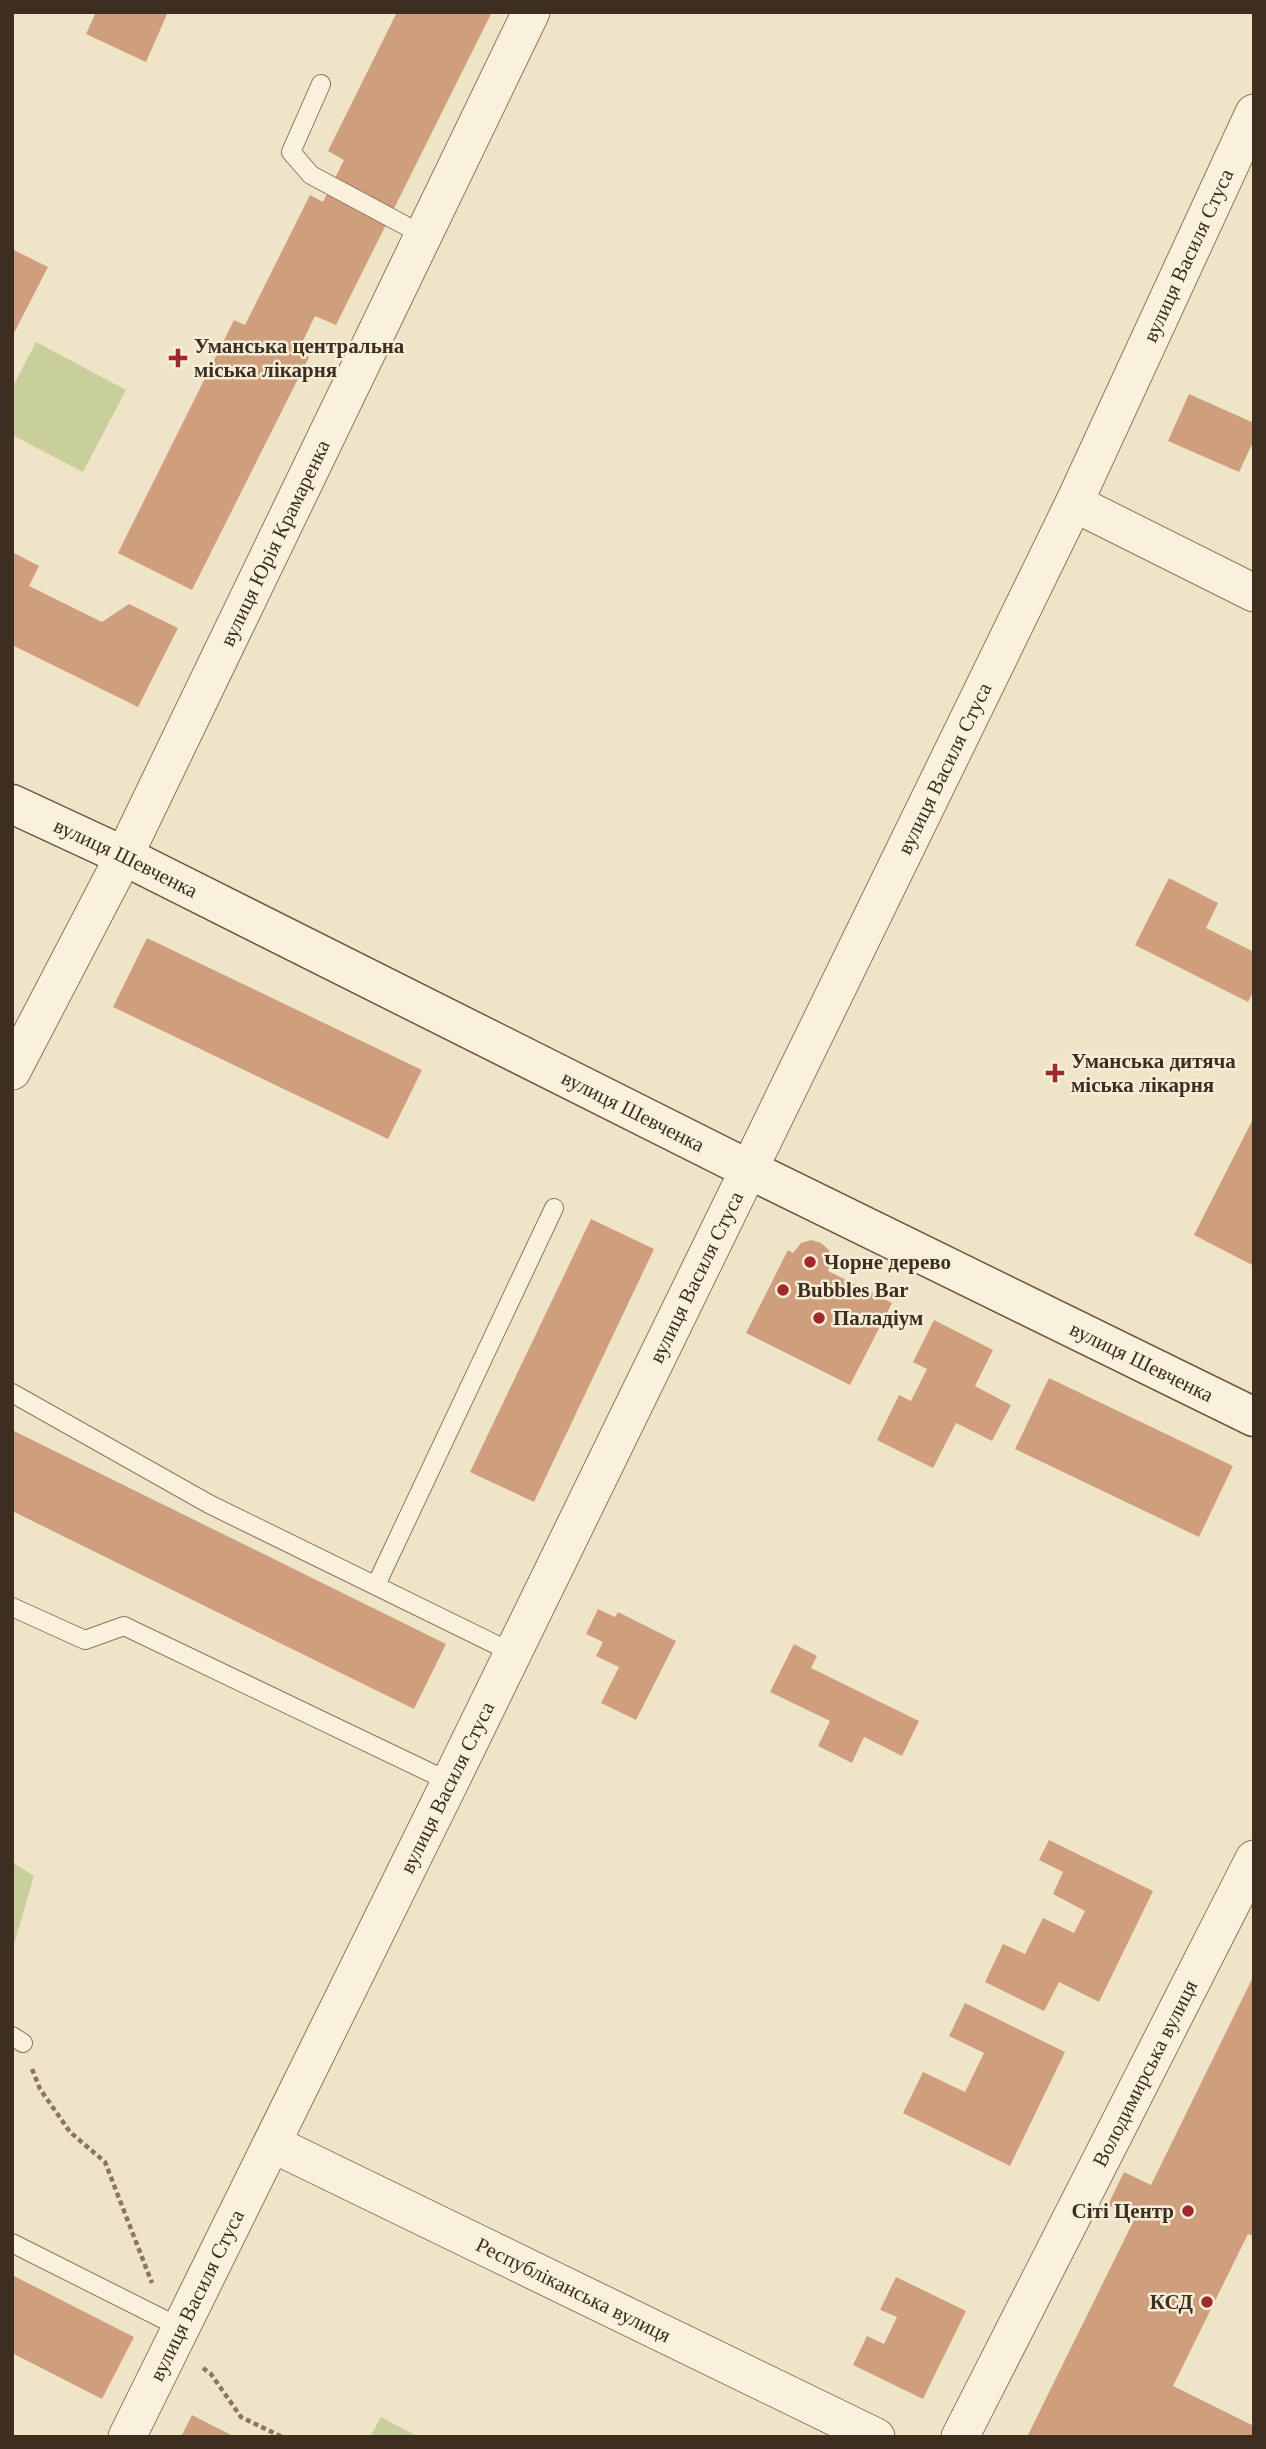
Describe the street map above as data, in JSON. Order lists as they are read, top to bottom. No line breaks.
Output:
{"streets":{"street":["вулиця Василя Стуса","вулиця Юрія Крамаренка","вулиця Шевченка","Володимирська вулиця","Республіканська вулиця"]},"crossings":[["вулиця Василя Стуса","вулиця Шевченка"],["вулиця Василя Стуса","Республіканська вулиця"],["вулиця Юрія Крамаренка","вулиця Шевченка"]],"places":{"health":["Уманська центральна міська лікарня","Уманська дитяча міська лікарня"],"other":["Чорне дерево","Bubbles Bar","Паладіум","Сіті Центр","КСД"]}}
